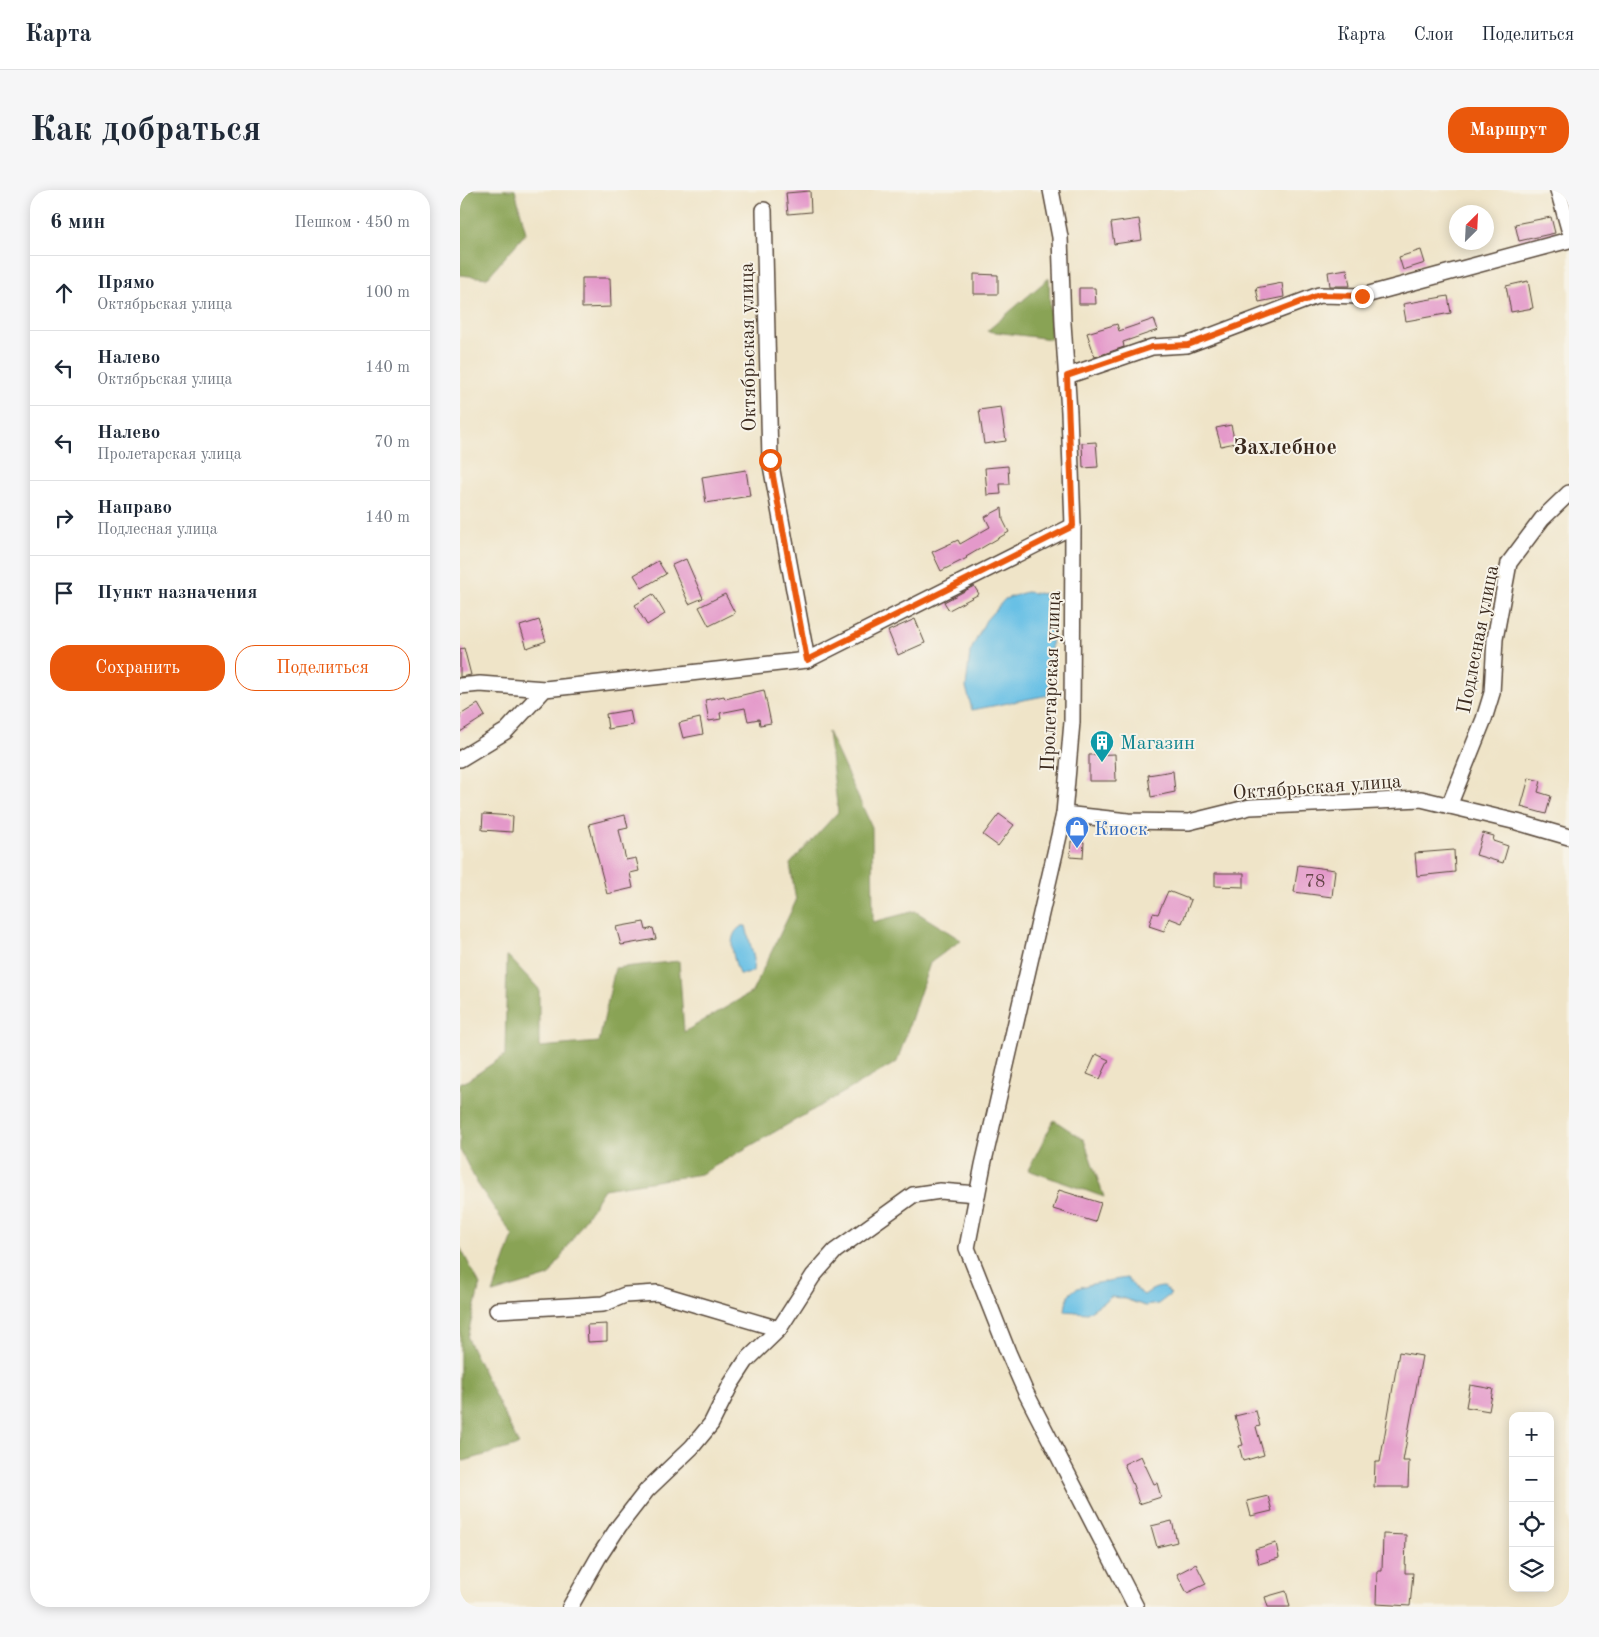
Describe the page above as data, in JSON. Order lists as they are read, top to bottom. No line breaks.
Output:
{"streets":{"street":["Октябрьская улица","Подлесная улица","Пролетарская улица"]},"crossings":[["Октябрьская улица","Подлесная улица"],["Октябрьская улица","Пролетарская улица"]],"districts":["Захлебное"],"places":{"building":["Магазин"],"shop":["Киоск"]},"house_numbers":["78"],"north":"top right","page":{"header":"Карта","nav":["Карта","Слои","Поделиться"],"buttons":["Маршрут",["Сохранить","Поделиться"]],"title":"Как добраться","heading":["6 мин","Пешком · 450 m"],"list":[["Прямо","Октябрьская улица","100 m"],["Налево","Октябрьская улица","140 m"],["Налево","Пролетарская улица","70 m"],["Направо","Подлесная улица","140 m"],"Пункт назначения"],"map_buttons":["+","−"]}}
